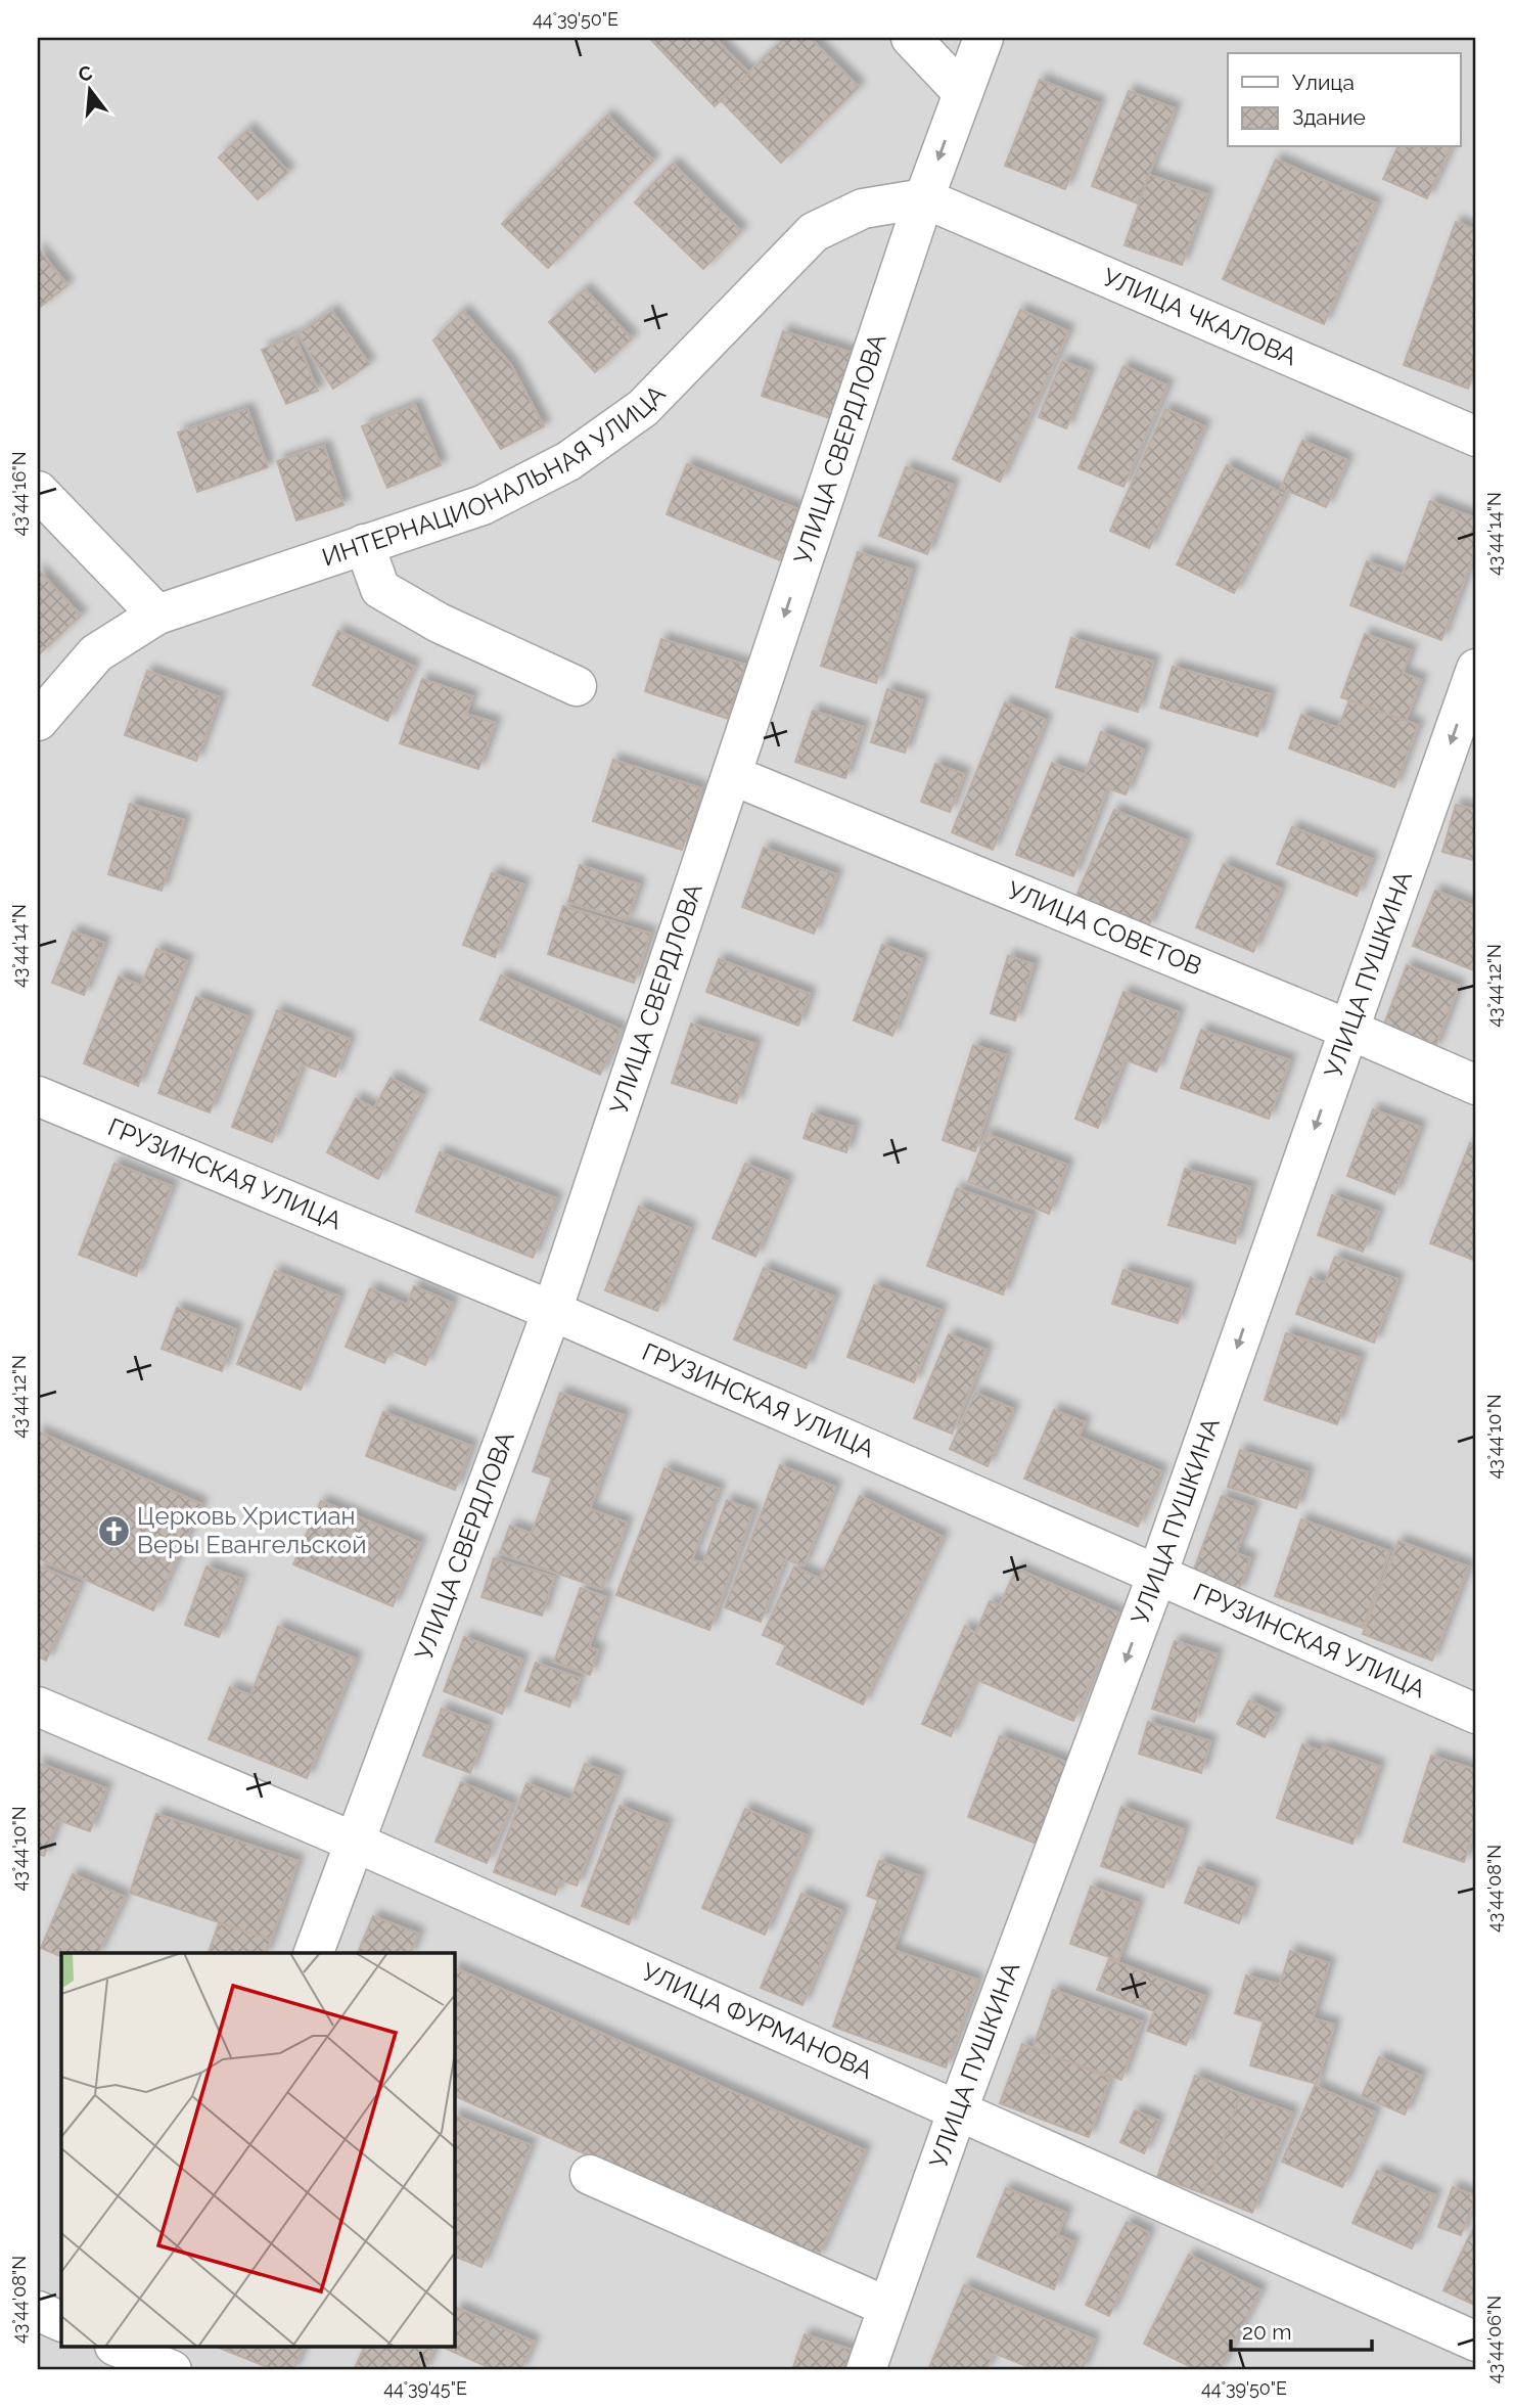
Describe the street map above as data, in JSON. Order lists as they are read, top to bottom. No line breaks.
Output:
{"streets":{"street":["УЛИЦА ЧКАЛОВА","УЛИЦА СВЕРДЛОВА","ИНТЕРНАЦИОНАЛЬНАЯ УЛИЦА","УЛИЦА СОВЕТОВ","УЛИЦА ПУШКИНА","ГРУЗИНСКАЯ УЛИЦА","УЛИЦА ФУРМАНОВА"]},"crossings":[["УЛИЦА ЧКАЛОВА","УЛИЦА СВЕРДЛОВА"],["УЛИЦА ЧКАЛОВА","ИНТЕРНАЦИОНАЛЬНАЯ УЛИЦА"],["УЛИЦА СВЕРДЛОВА","ИНТЕРНАЦИОНАЛЬНАЯ УЛИЦА"],["УЛИЦА СВЕРДЛОВА","УЛИЦА СОВЕТОВ"],["УЛИЦА СВЕРДЛОВА","ГРУЗИНСКАЯ УЛИЦА"],["УЛИЦА СВЕРДЛОВА","УЛИЦА ФУРМАНОВА"],["УЛИЦА СОВЕТОВ","УЛИЦА ПУШКИНА"],["УЛИЦА ПУШКИНА","ГРУЗИНСКАЯ УЛИЦА"],["УЛИЦА ПУШКИНА","УЛИЦА ФУРМАНОВА"]],"one_way":["УЛИЦА СВЕРДЛОВА","УЛИЦА ПУШКИНА"],"places":{"church":["Церковь Христиан Веры Евангельской"]},"legend":["Улица","Здание"],"scale_bar":"20 m","north":"top","coordinates":["44°39'50\"E","43°44'16\"N","43°44'14\"N","43°44'12\"N","43°44'10\"N","43°44'08\"N","43°44'06\"N","44°39'45\"E"]}
